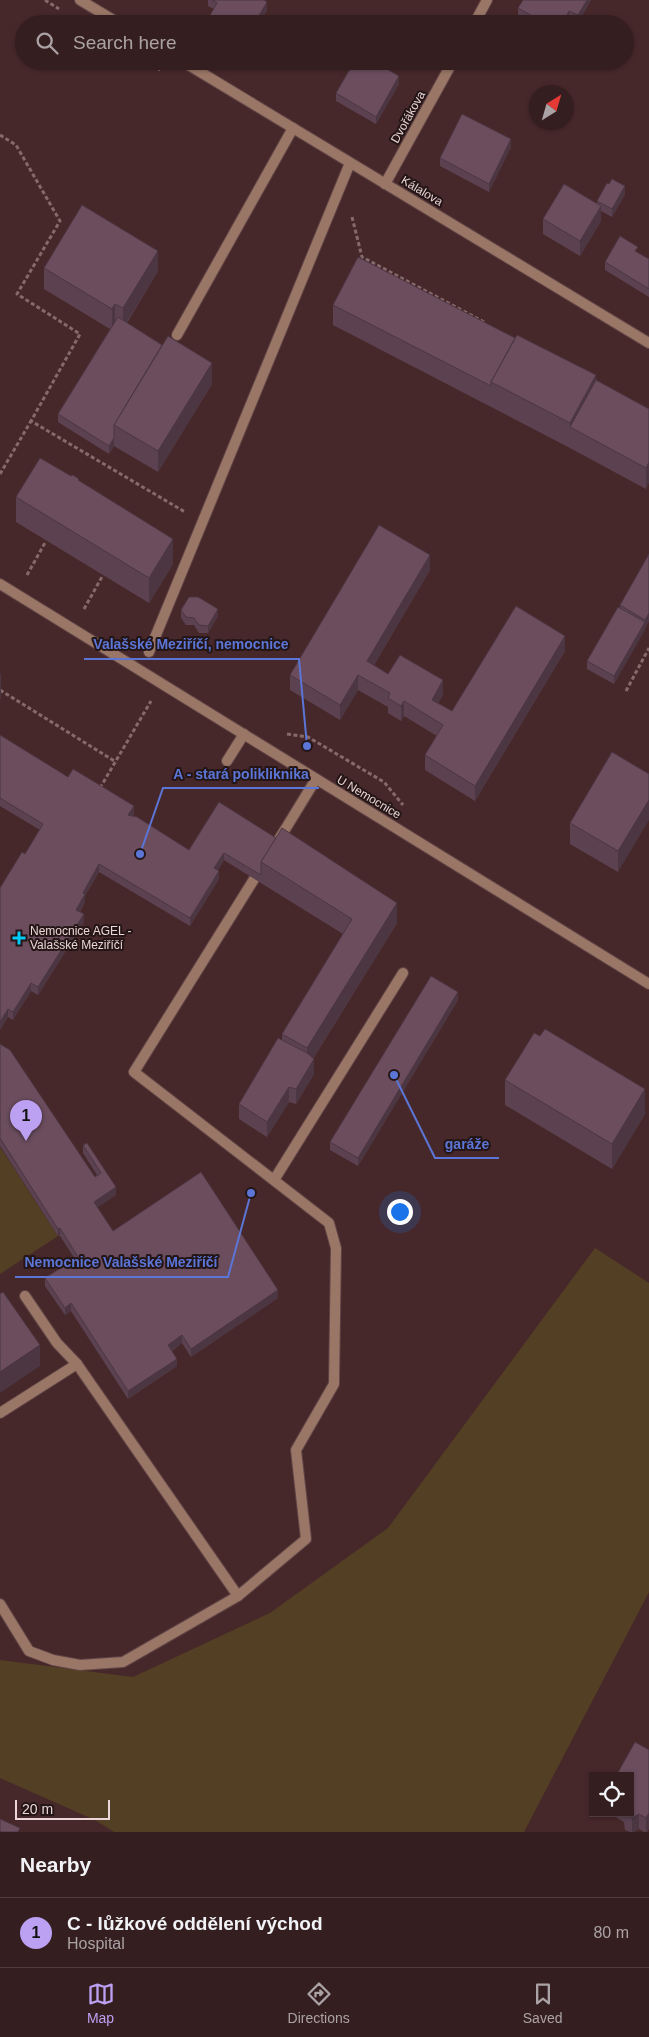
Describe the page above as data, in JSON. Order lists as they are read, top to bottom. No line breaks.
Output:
{"streets":{"street":["Dvořákova","Kálalova","U Nemocnice"]},"crossings":[["Dvořákova","Kálalova"]],"places":{"other":["Valašské Meziříčí, nemocnice","A - stará polikliknika","garáže","Nemocnice Valašské Meziříčí"],"health":["Nemocnice AGEL - Valašské Meziříčí"]},"scale_bar":"20 m","north":"top right","page":{"search":"Search here","pins":"1","scale":"20 m","heading":"Nearby","list":[{"mark":"1","name":"C - lůžkové oddělení východ","note":"Hospital","value":"80 m"}],"nav":["Map","Directions","Saved"]}}
